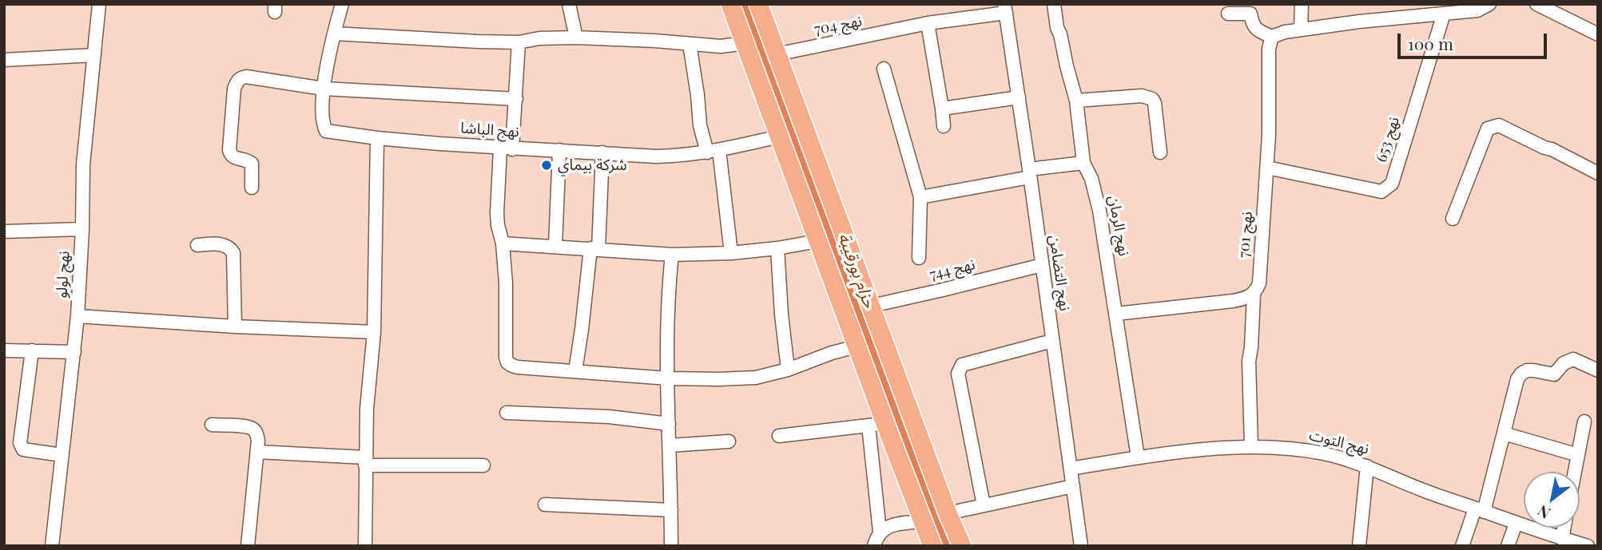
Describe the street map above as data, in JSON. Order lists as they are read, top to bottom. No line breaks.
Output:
{"streets":{"street":["نهج 704","نهج الباشا","نهج 653","نهج الرمان","نهج 701","نهج 744","نهج التضامن","نهج لولو","نهج التوت"]},"crossings":[["نهج 704","نهج التضامن"],["نهج 653","نهج 701"],["نهج الرمان","نهج التوت"],["نهج 701","نهج التوت"],["نهج 744","نهج التضامن"],["نهج التضامن","نهج التوت"]],"water":["حزام بورقيبة"],"places":["شركة بيماي"],"scale_bar":"100 m","north":"bottom left"}
